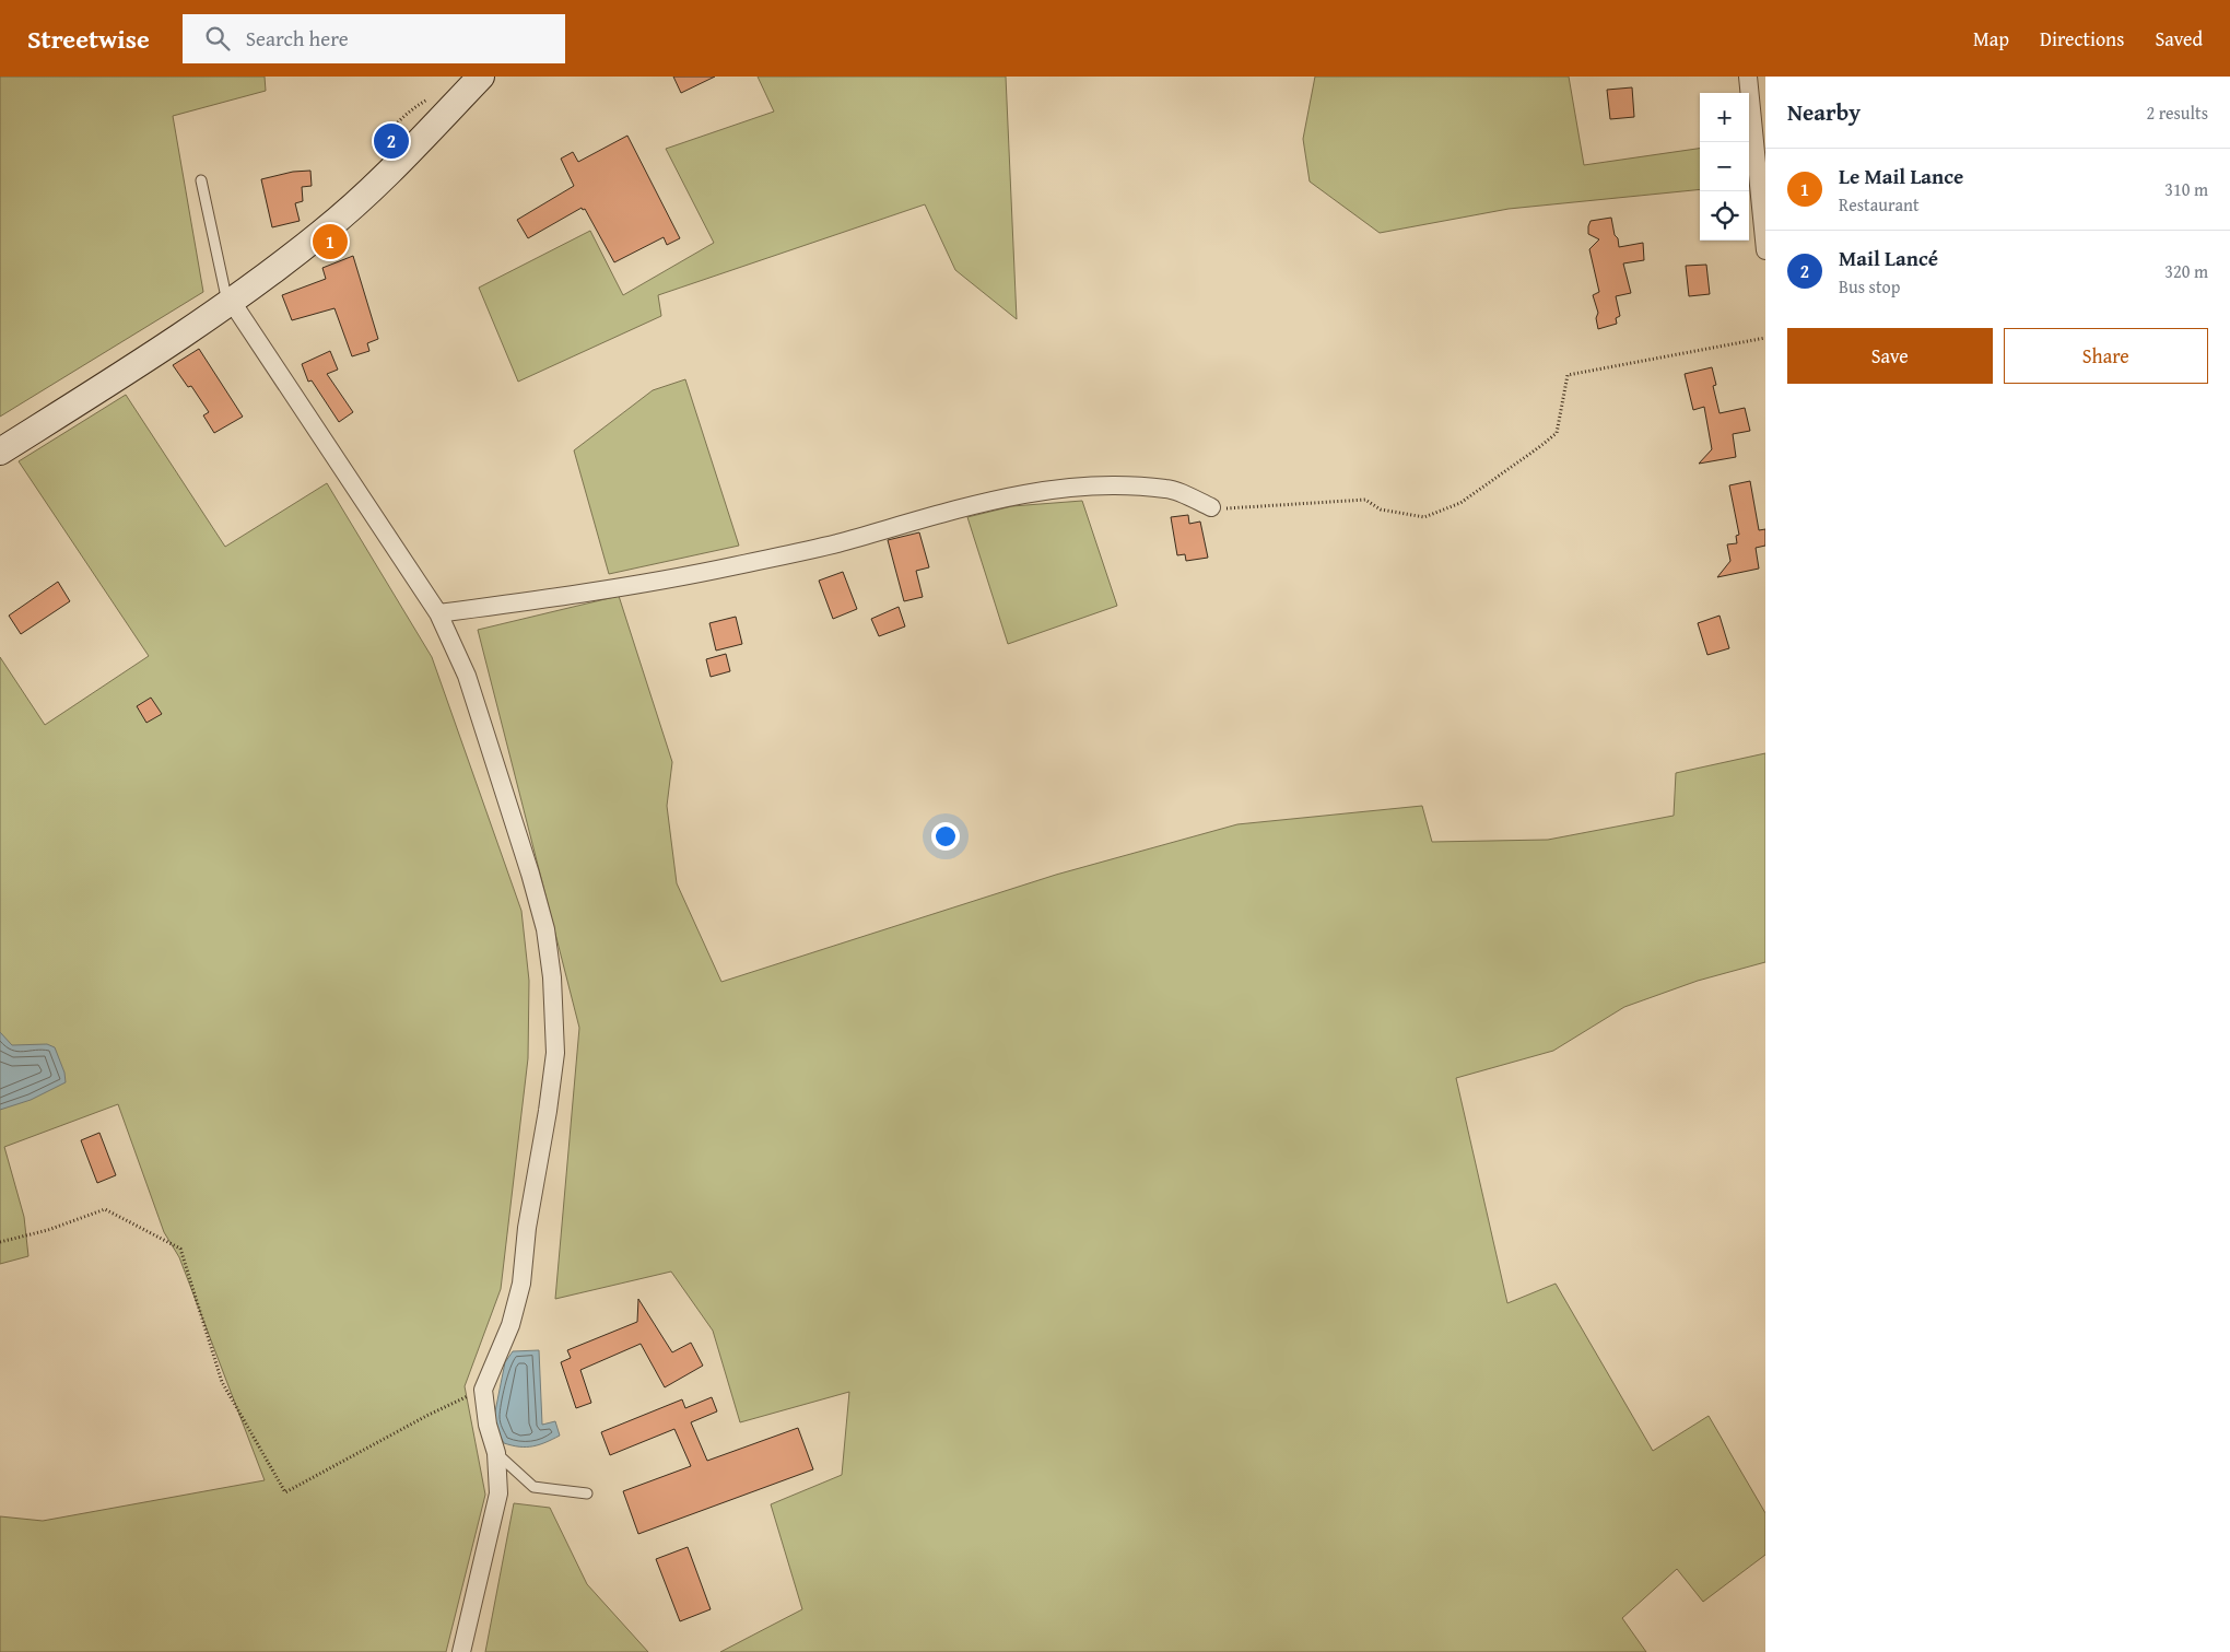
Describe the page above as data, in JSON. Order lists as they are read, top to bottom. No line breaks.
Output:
{"page":{"header":"Streetwise","search":"Search here","nav":["Map","Directions","Saved"],"heading":["Nearby","2 results"],"map_buttons":["+","−"],"pins":["2","1"],"list":[{"mark":"1","name":"Le Mail Lance","note":"Restaurant","value":"310 m"},{"mark":"2","name":"Mail Lancé","note":"Bus stop","value":"320 m"}],"buttons":["Save","Share"]}}
